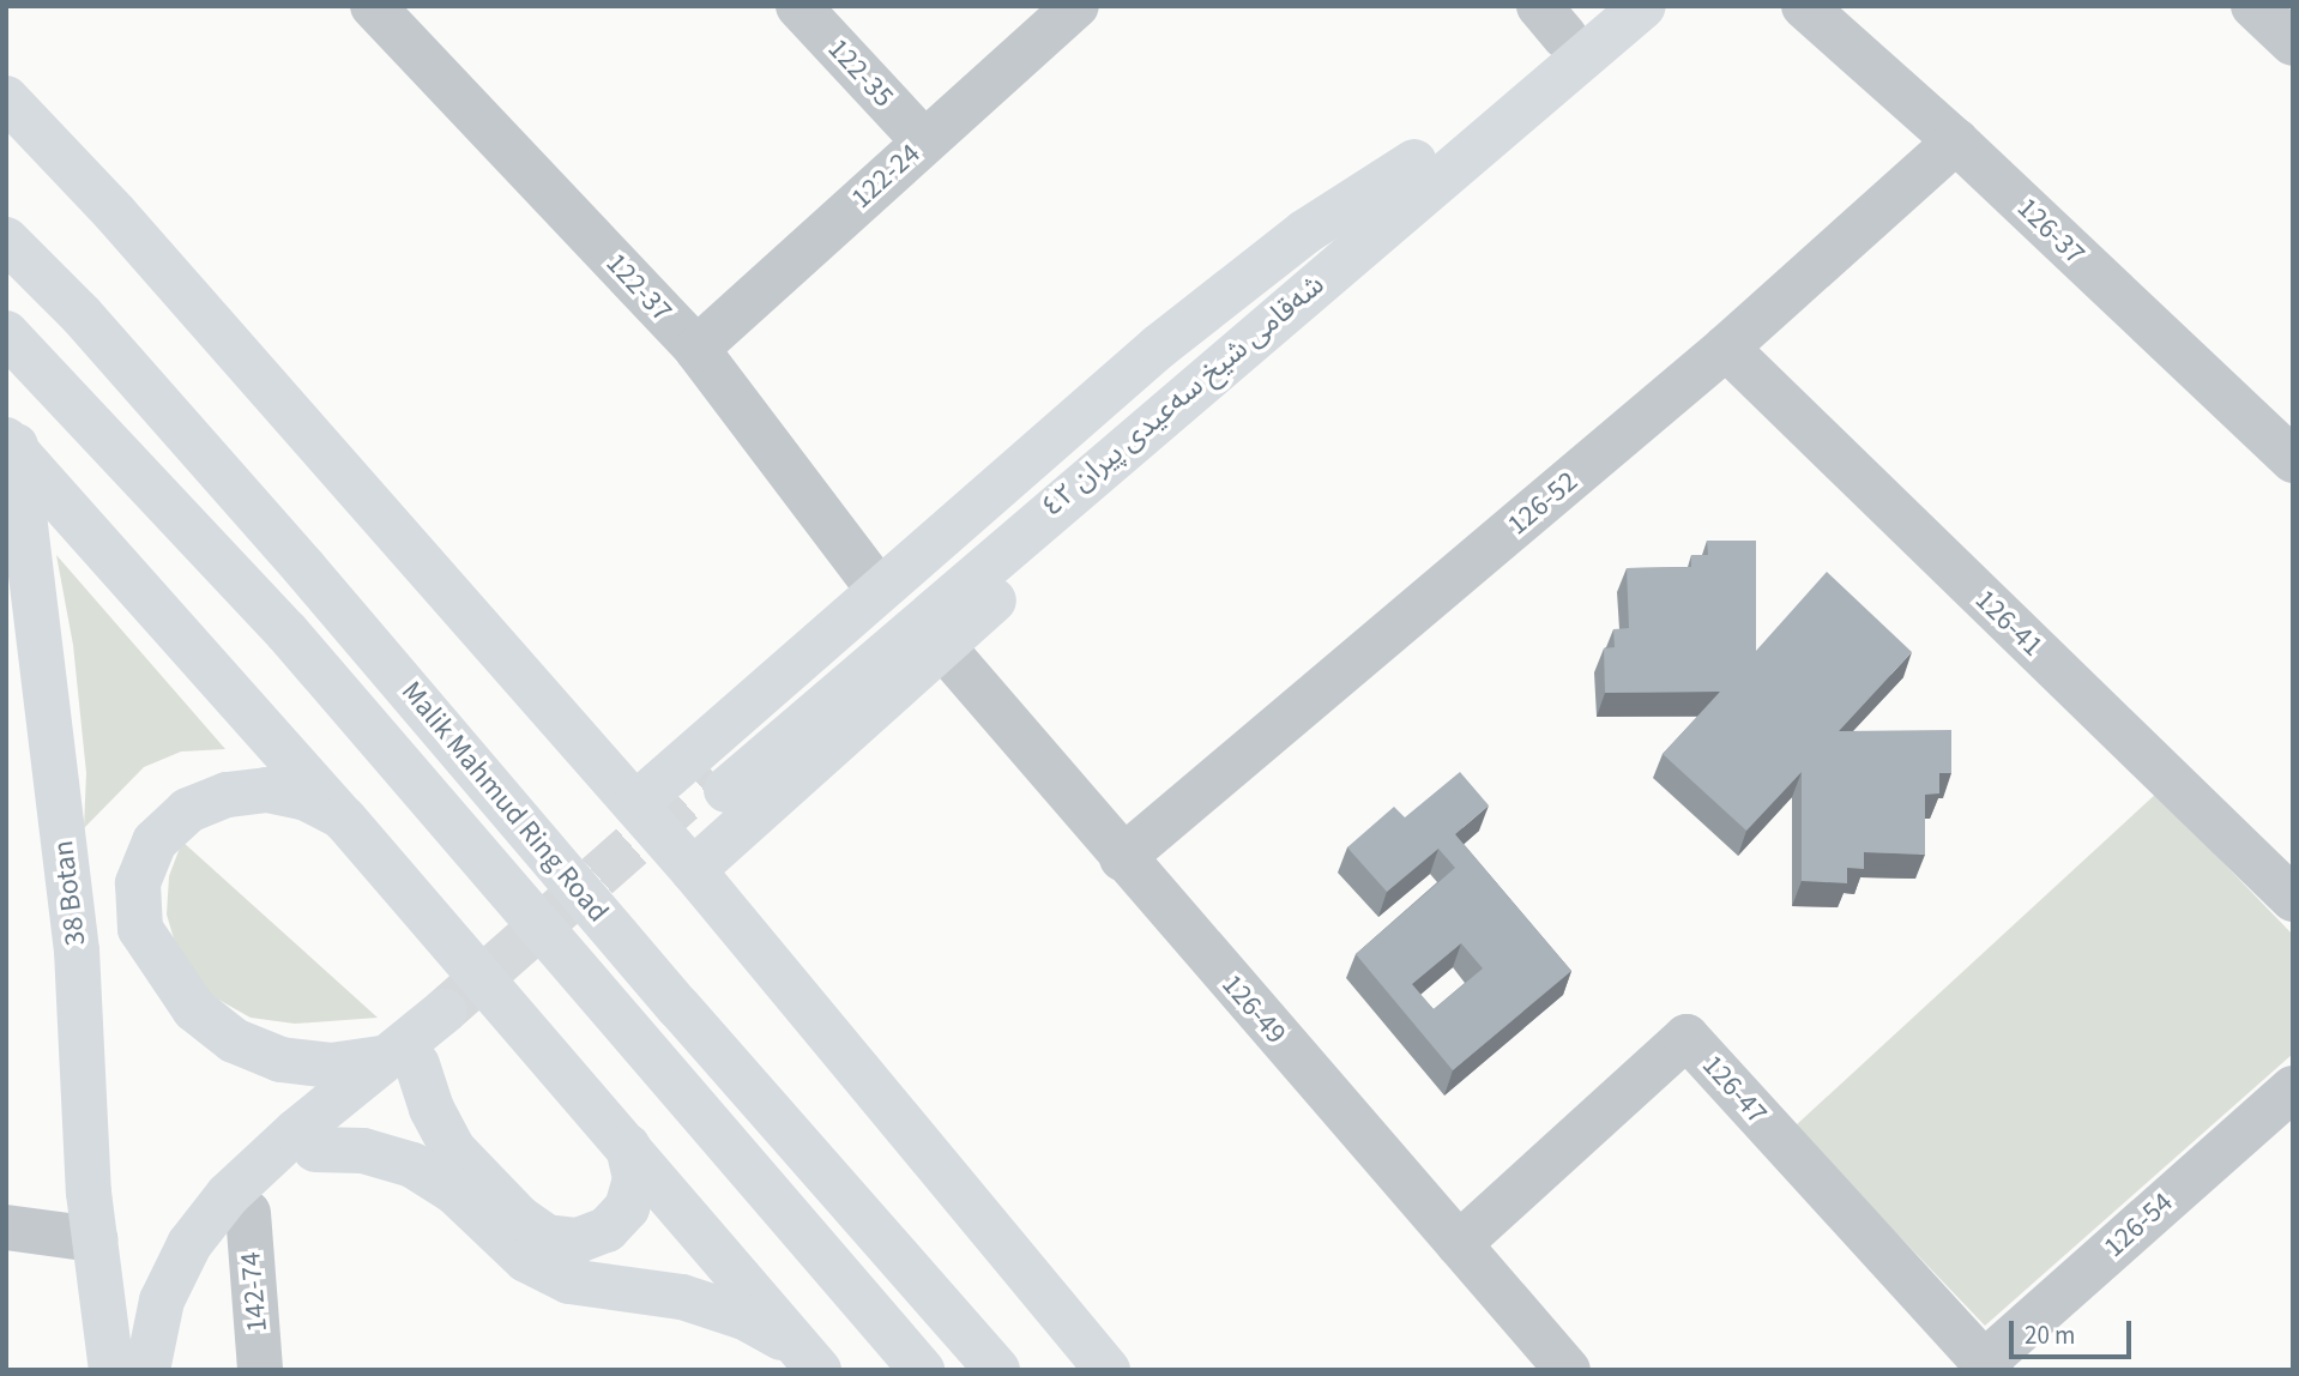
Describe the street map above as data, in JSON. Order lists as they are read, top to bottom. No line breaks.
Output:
{"streets":{"main road":["شەقامی شیخ سەعیدی پیران ٤٢","Malik Mahmud Ring Road","38 Botan"],"street":["122-35","122-24","126-37","122-37","126-52","126-41","126-49","126-47","126-54","142-74"]},"crossings":[["122-35","122-24"],["122-24","122-37"],["126-37","126-52"],["126-52","126-41"],["126-52","126-49"],["126-49","126-47"],["126-47","126-54"]],"scale_bar":"20 m"}
